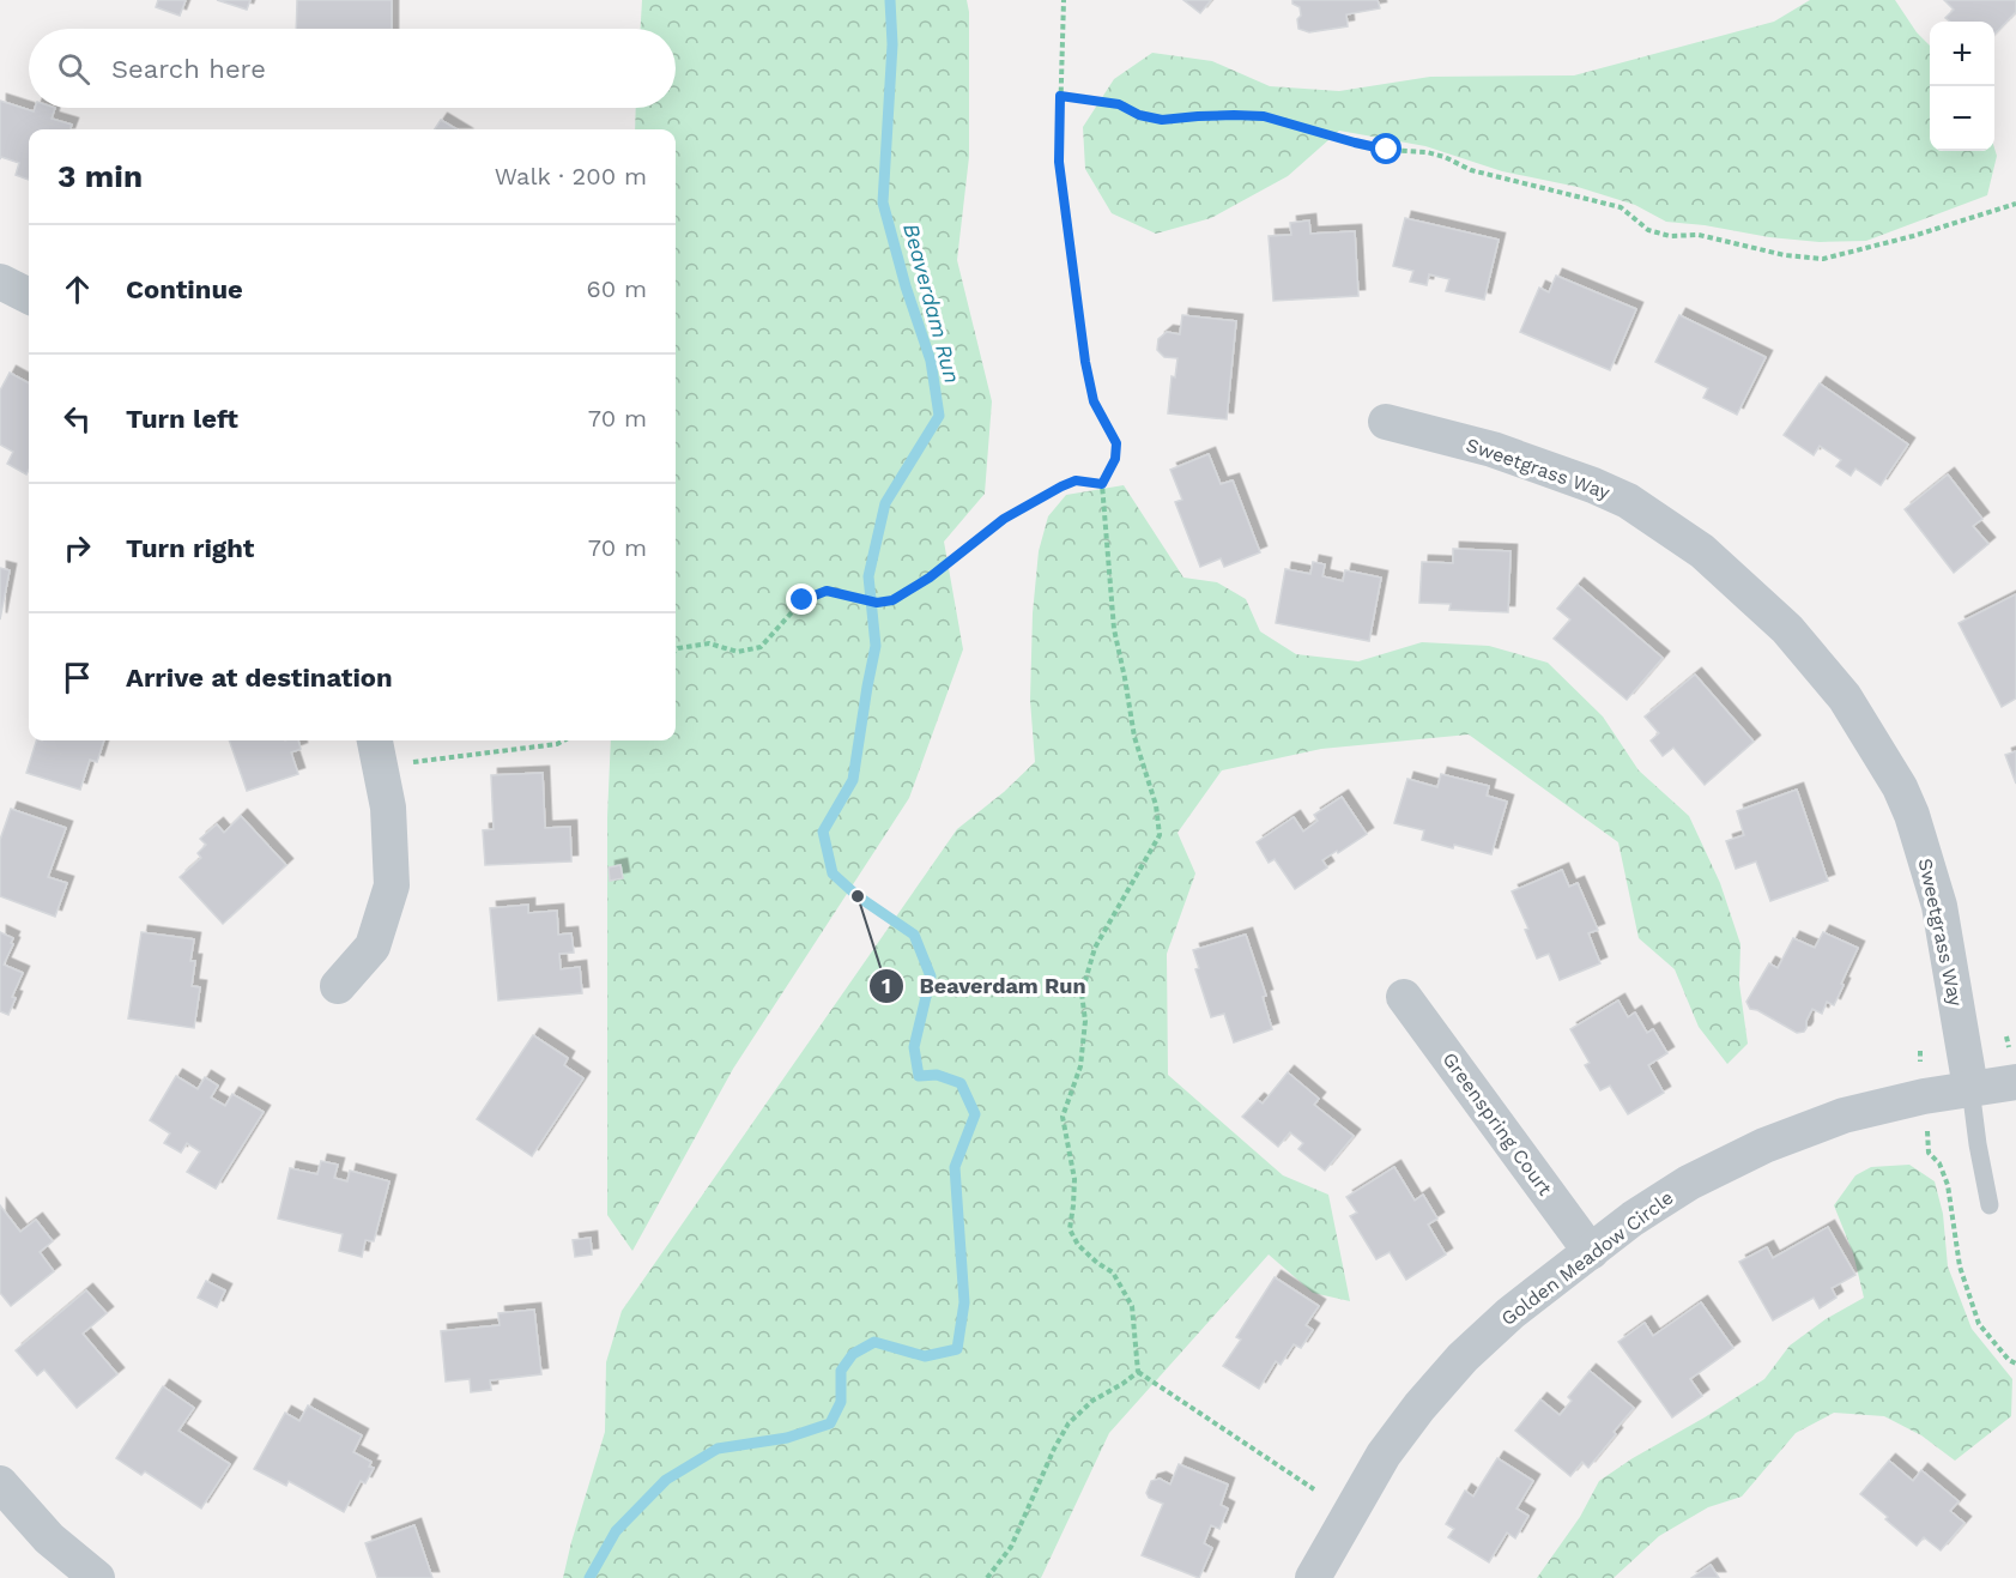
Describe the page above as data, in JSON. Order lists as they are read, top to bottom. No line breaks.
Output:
{"streets":{"street":["Sweetgrass Way","Greenspring Court","Golden Meadow Circle"]},"crossings":[["Sweetgrass Way","Golden Meadow Circle"],["Greenspring Court","Golden Meadow Circle"]],"water":["Beaverdam Run"],"places":["Beaverdam Run"],"page":{"map_buttons":["+","−"],"search":"Search here","heading":["3 min","Walk · 200 m"],"list":[["Continue","60 m"],["Turn left","70 m"],["Turn right","70 m"],"Arrive at destination"]}}
